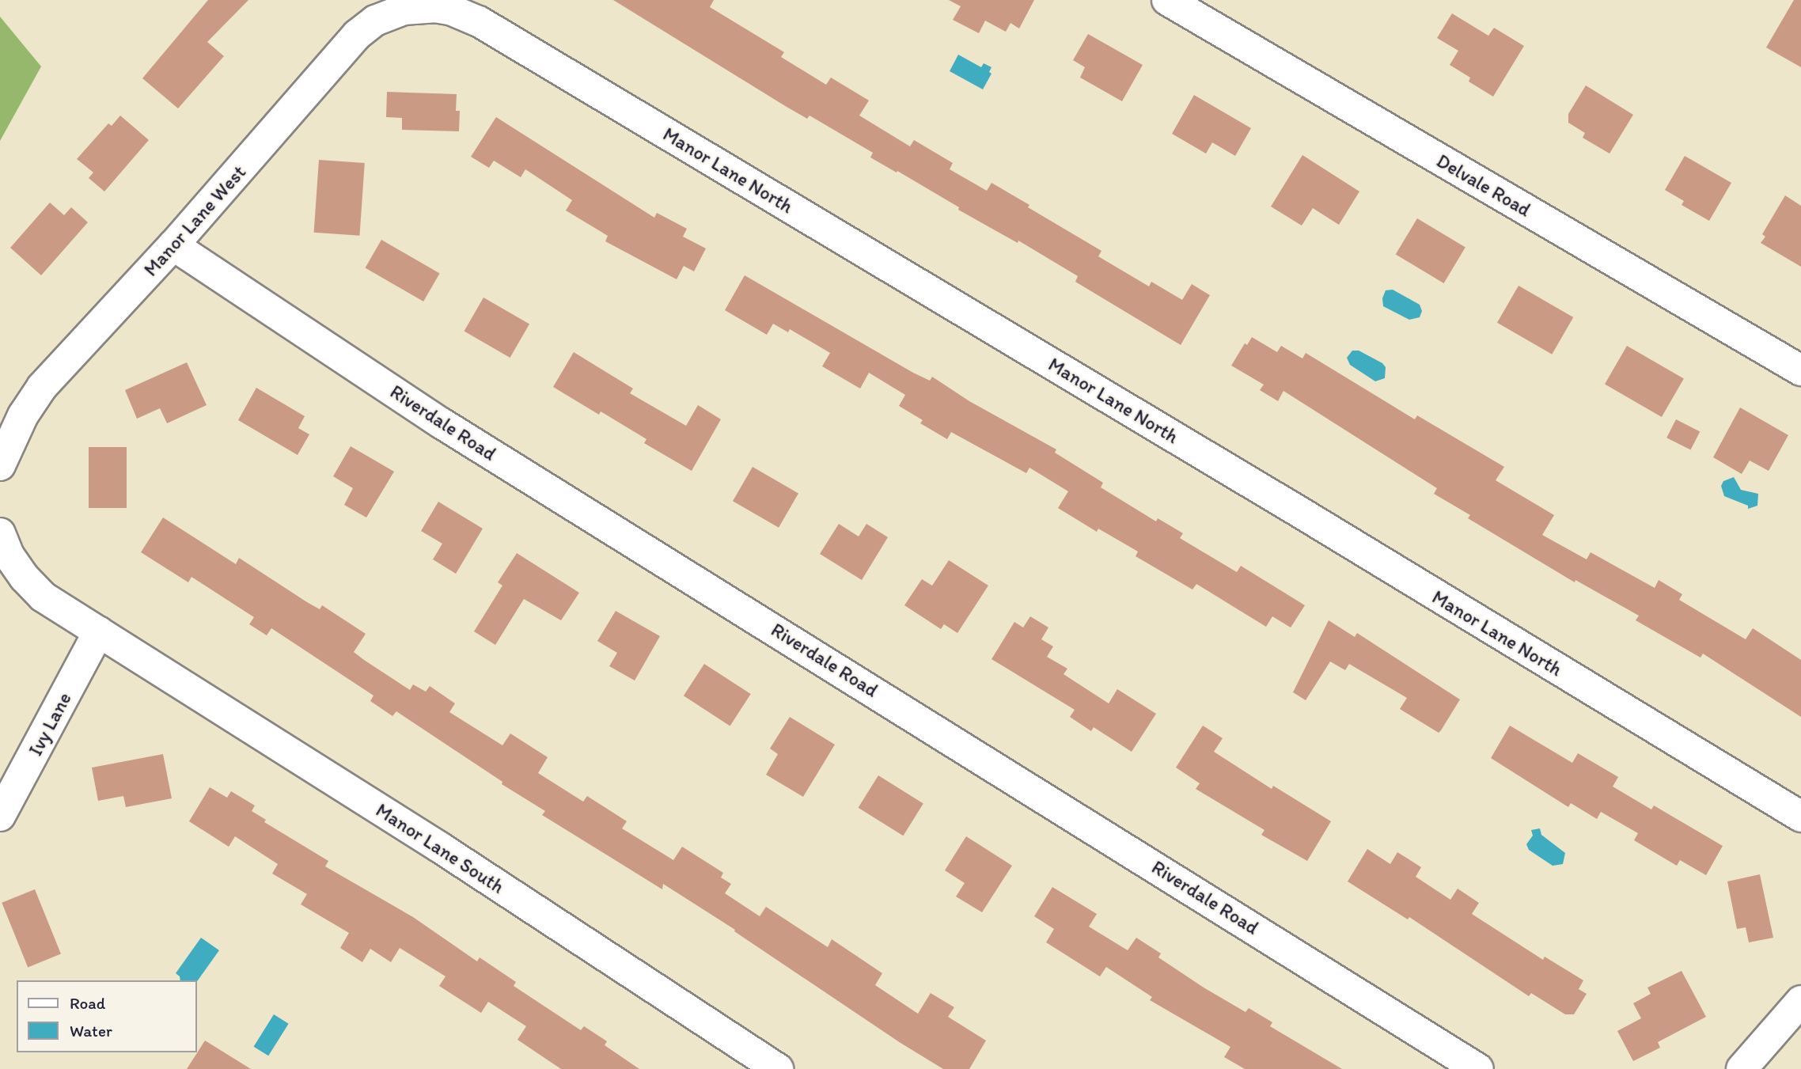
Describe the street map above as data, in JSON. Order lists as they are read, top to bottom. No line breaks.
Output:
{"streets":{"street":["Manor Lane North","Delvale Road","Manor Lane West","Riverdale Road","Ivy Lane","Manor Lane South"]},"crossings":[["Manor Lane North","Manor Lane West"],["Manor Lane West","Riverdale Road"],["Ivy Lane","Manor Lane South"]],"legend":["Road","Water"]}
